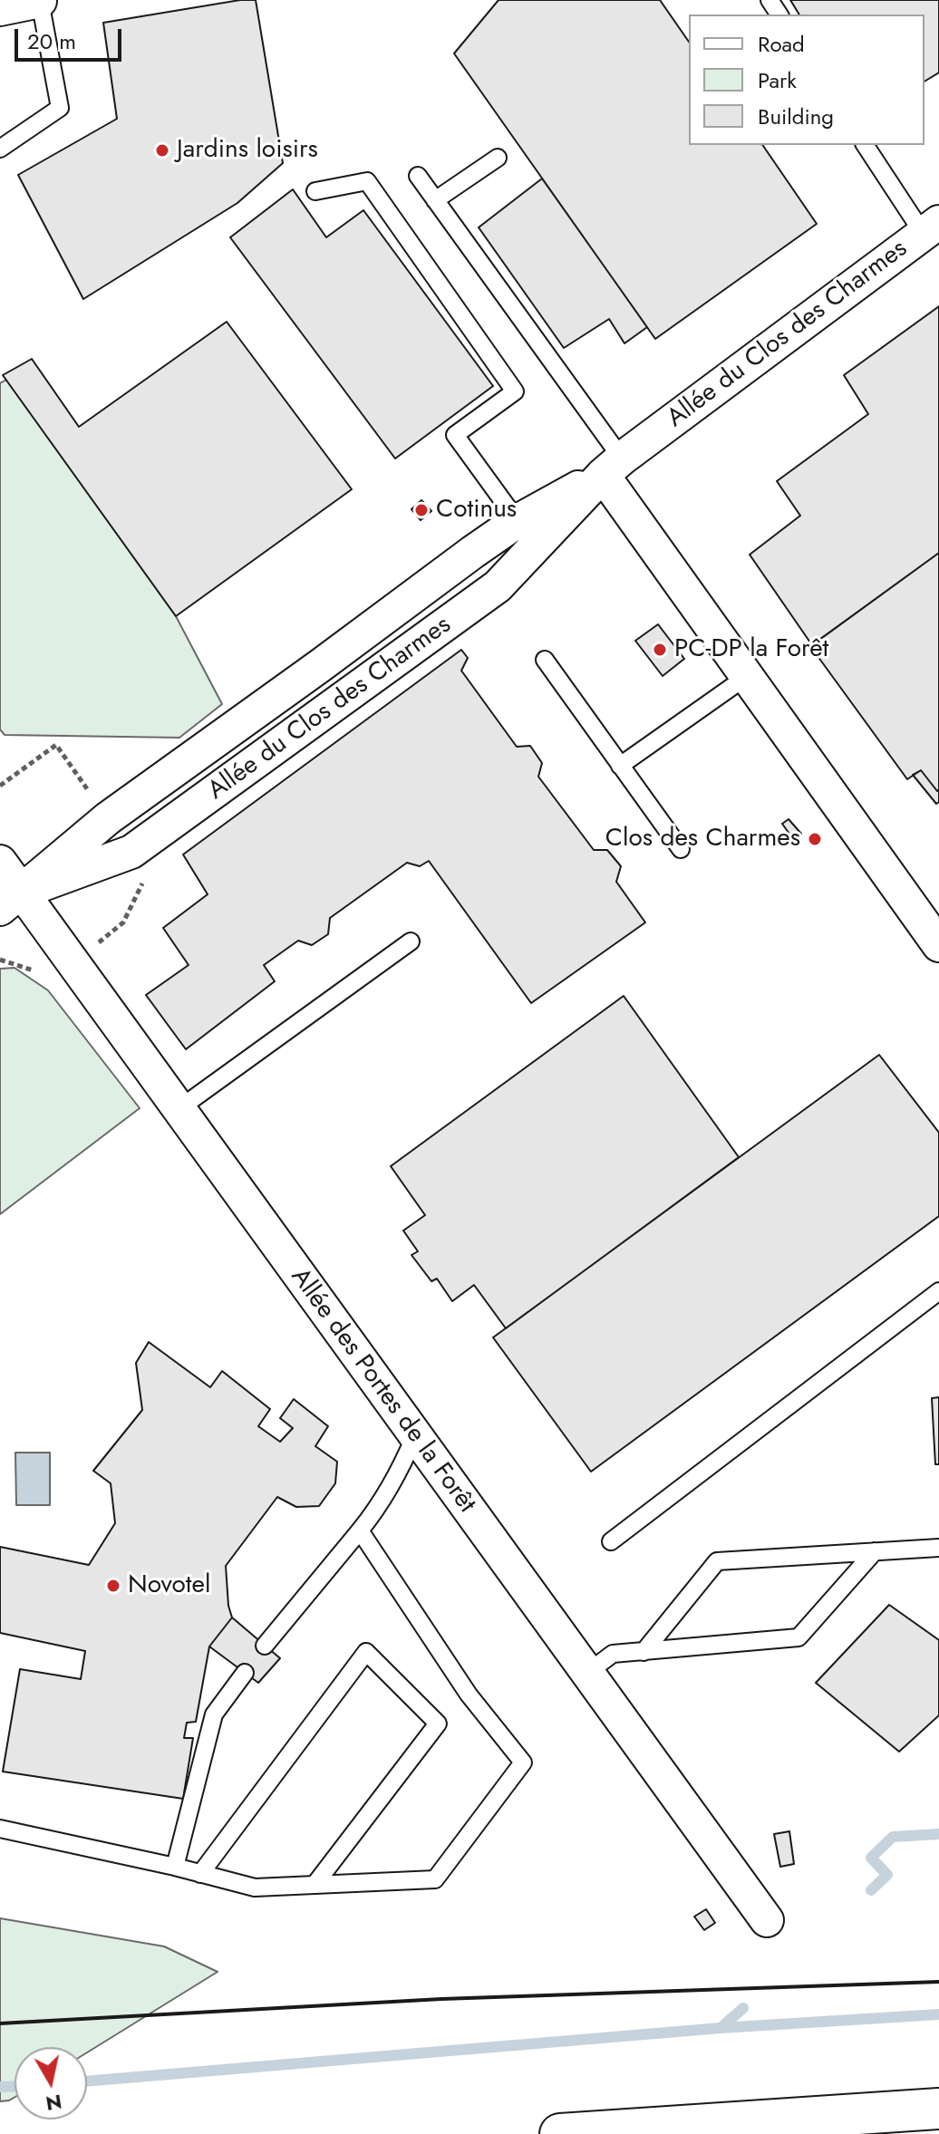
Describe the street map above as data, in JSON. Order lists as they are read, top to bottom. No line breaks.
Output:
{"streets":{"street":["Allée du Clos des Charmes","Allée des Portes de la Forêt"]},"crossings":[["Allée du Clos des Charmes","Allée des Portes de la Forêt"]],"places":["Jardins loisirs","Cotinus","PC-DP la Forêt","Clos des Charmes","Novotel"],"legend":["Road","Park","Building"],"scale_bar":"20 m","north":"bottom"}
